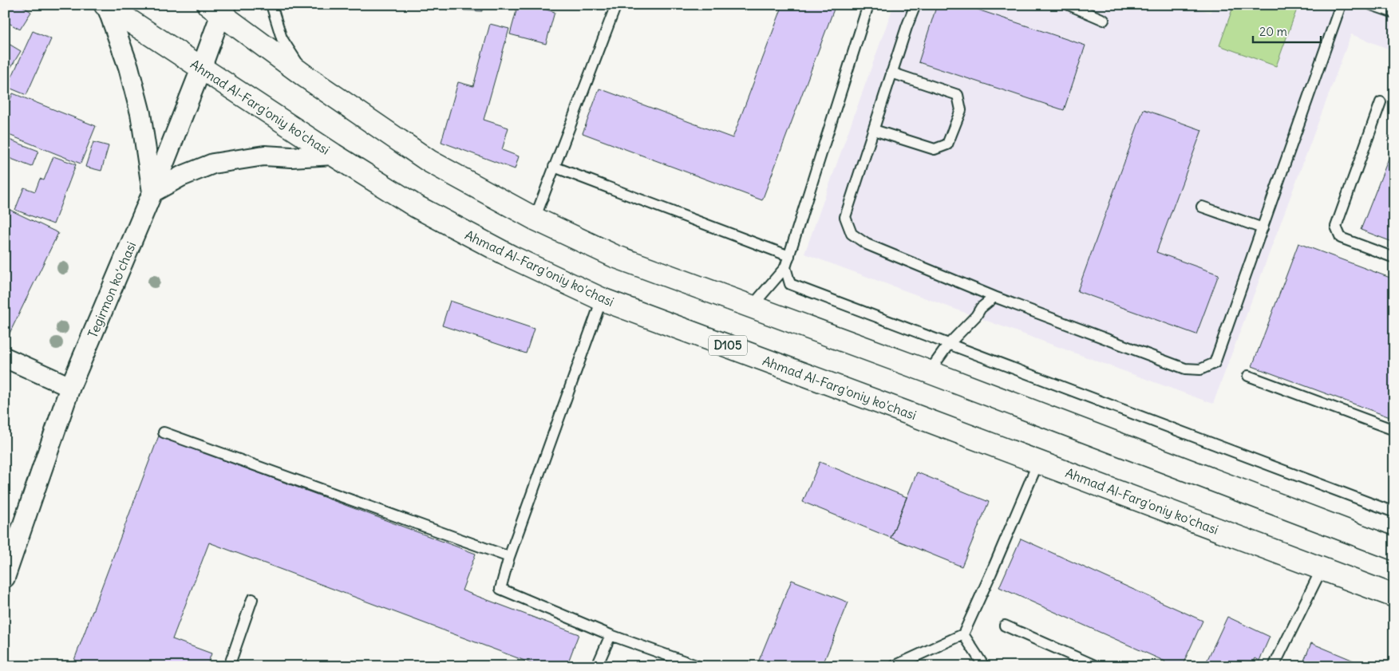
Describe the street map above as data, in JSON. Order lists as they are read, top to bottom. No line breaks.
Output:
{"streets":{"highway":["Ahmad Al-Farg'oniy ko'chasi","D105"],"street":["Tegirmon koʻchasi"]},"crossings":[["Ahmad Al-Farg'oniy ko'chasi","Tegirmon koʻchasi"]],"scale_bar":"20 m"}
